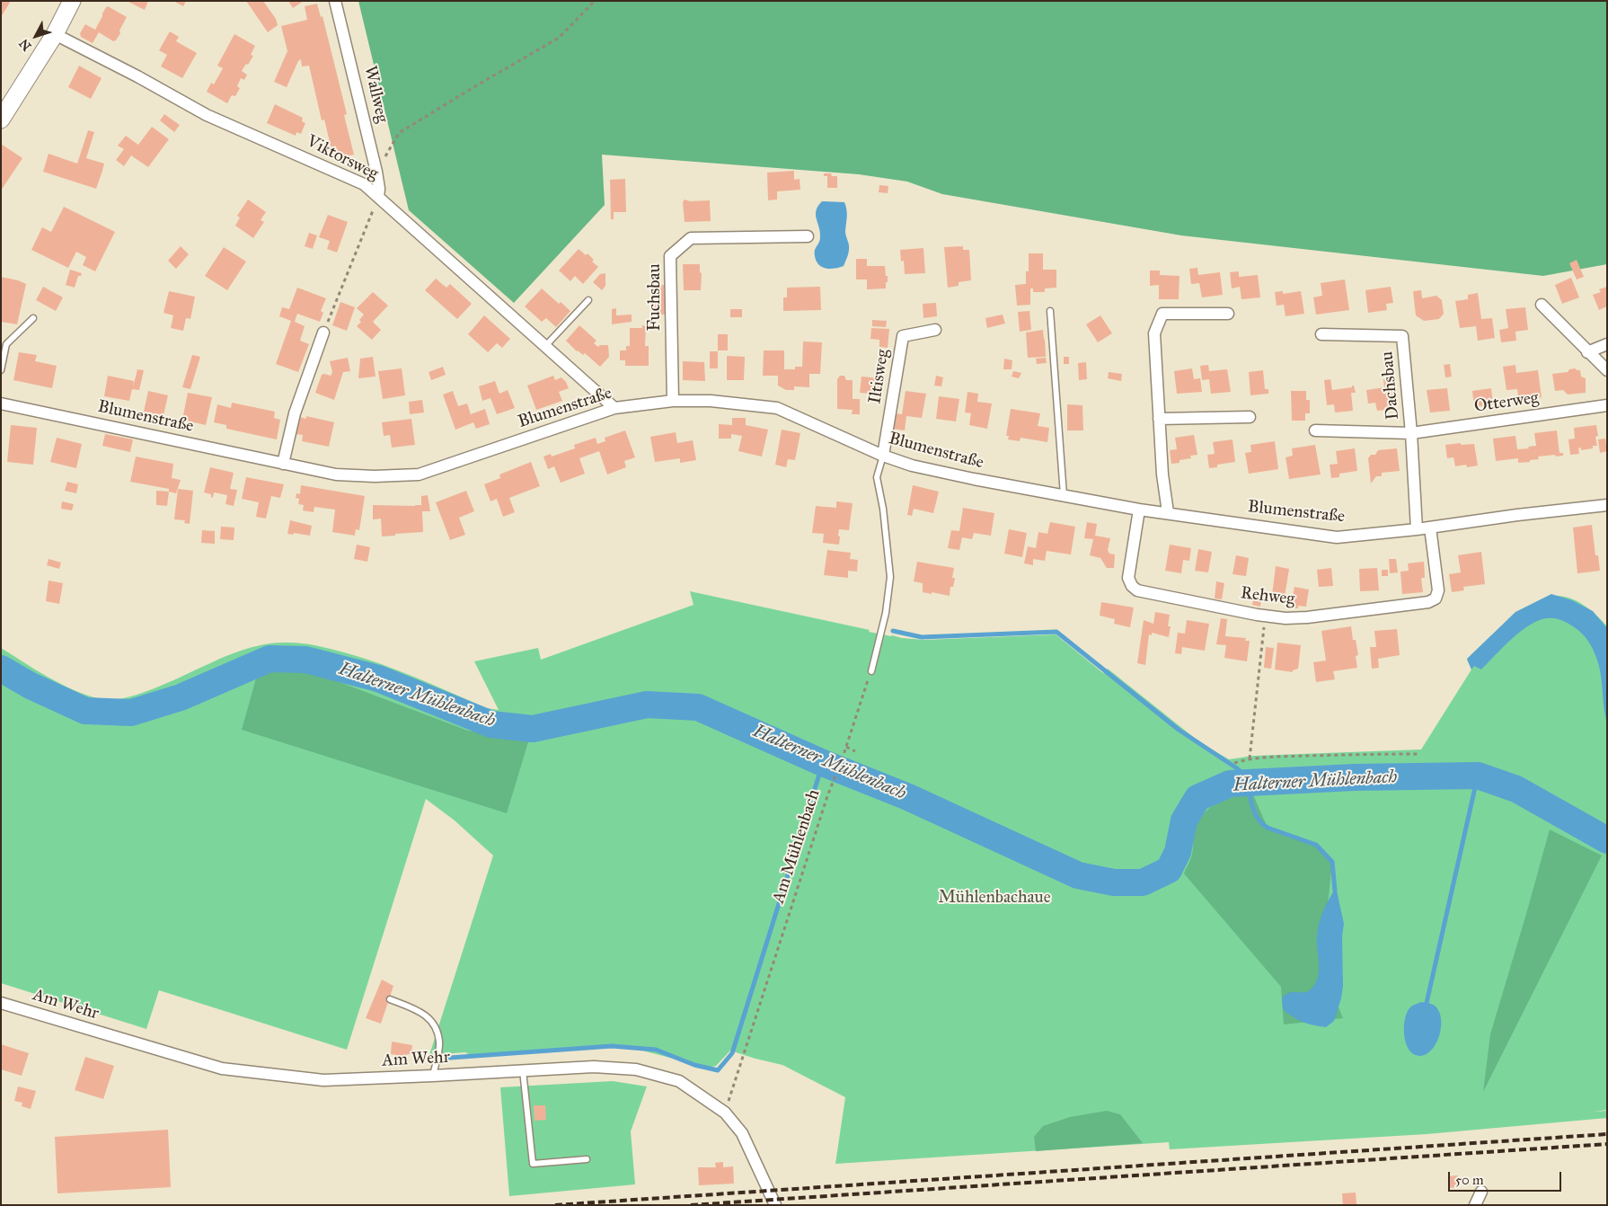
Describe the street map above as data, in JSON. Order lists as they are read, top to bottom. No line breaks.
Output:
{"streets":{"street":["Wallweg","Viktorsweg","Fuchsbau","Iltisweg","Dachsbau","Otterweg","Blumenstraße","Rehweg","Am Wehr"],"path":["Am Mühlenbach"]},"crossings":[["Wallweg","Viktorsweg"],["Viktorsweg","Blumenstraße"],["Fuchsbau","Blumenstraße"],["Iltisweg","Blumenstraße"],["Dachsbau","Otterweg"],["Dachsbau","Blumenstraße"],["Blumenstraße","Rehweg"],["Am Mühlenbach","Am Wehr"]],"water":["Halterner Mühlenbach"],"parks":["Mühlenbachaue"],"scale_bar":"50 m","north":"bottom left"}
